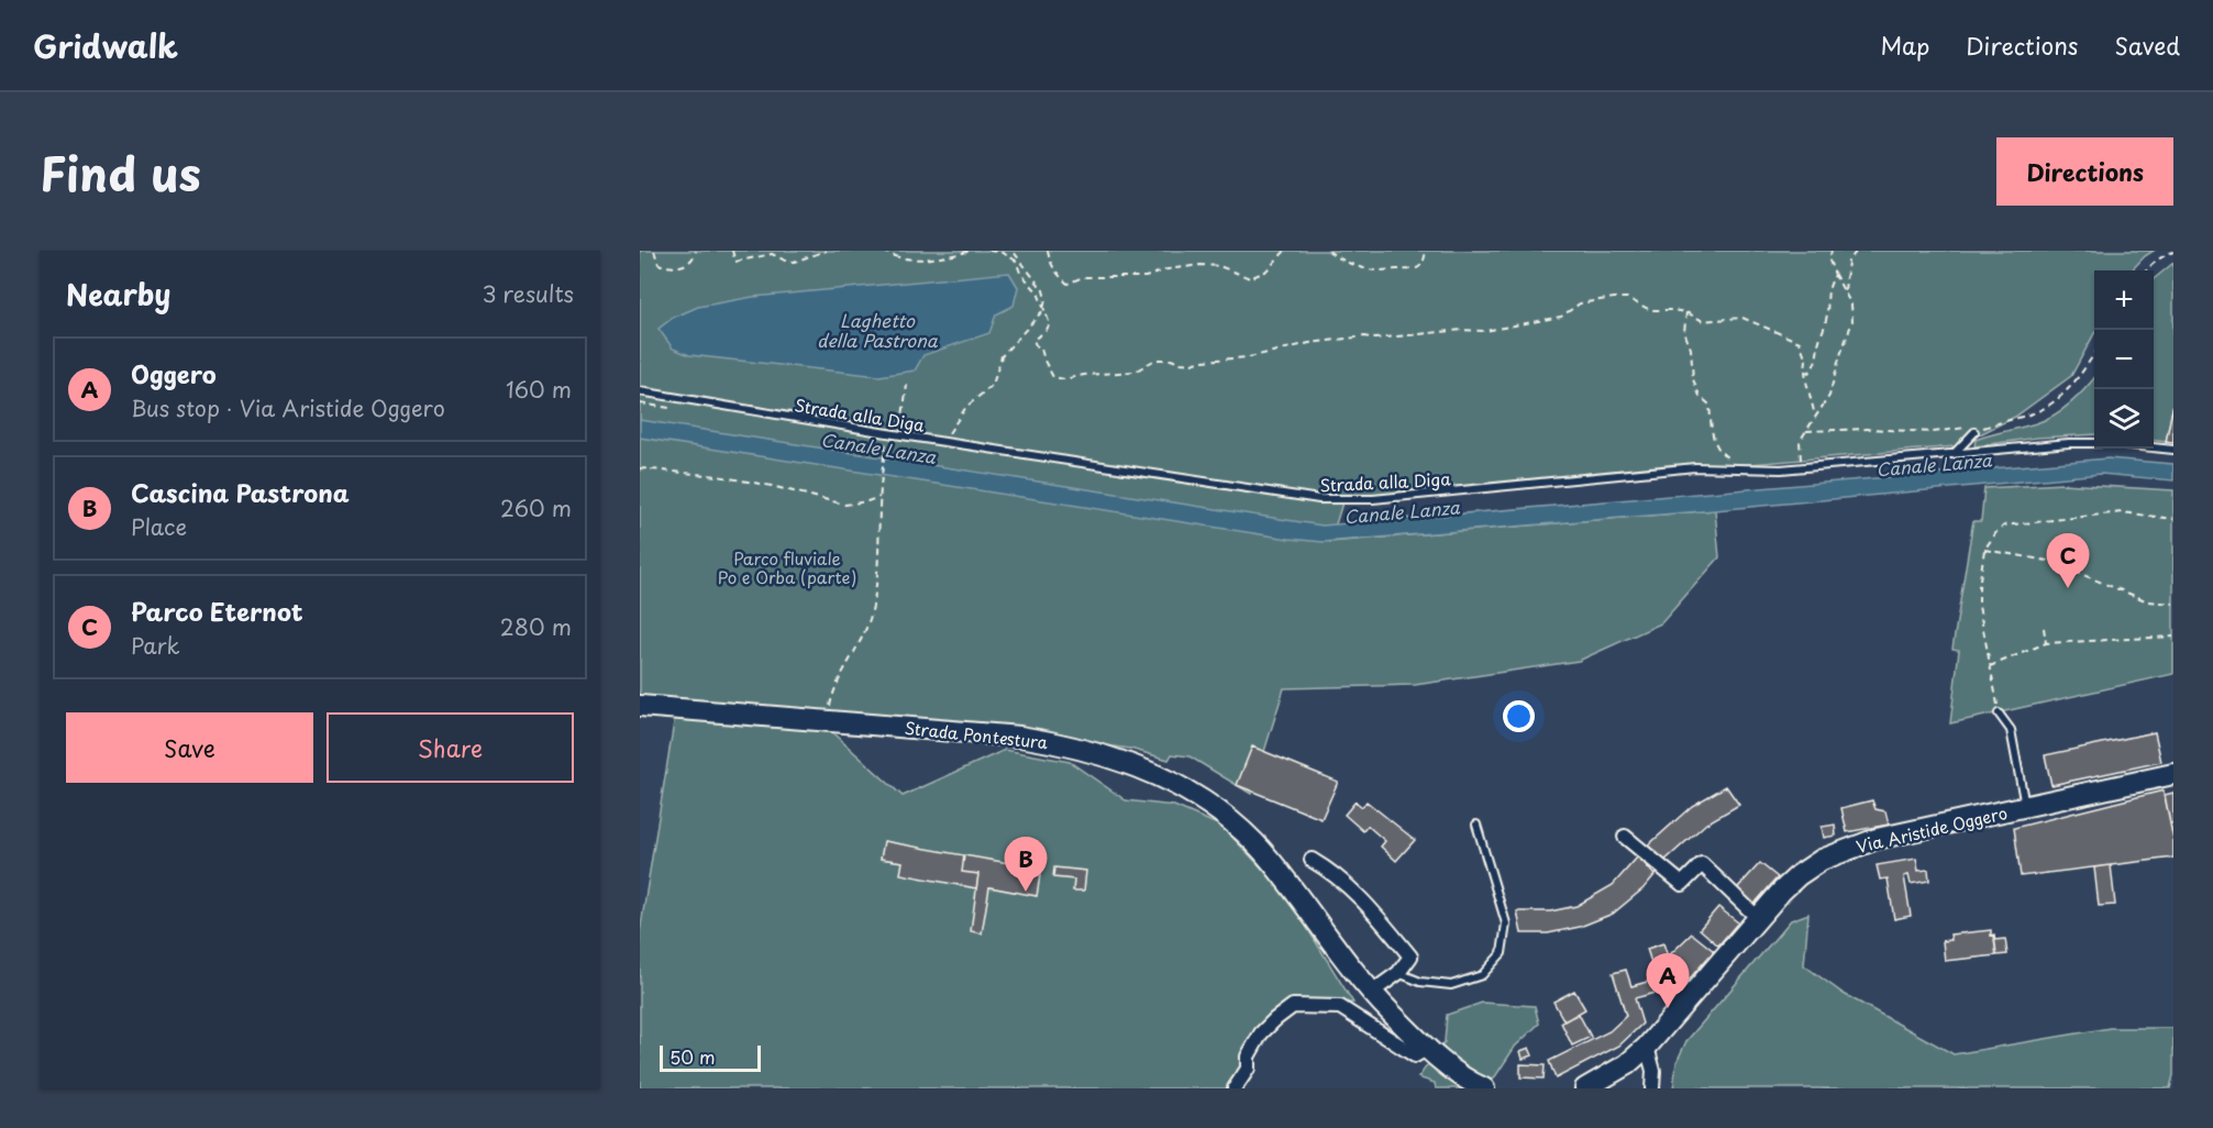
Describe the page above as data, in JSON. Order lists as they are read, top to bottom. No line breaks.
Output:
{"streets":{"main road":["Strada Pontestura","Via Aristide Oggero"],"lane":["Strada alla Diga"]},"water":["Laghetto della Pastrona","Canale Lanza"],"parks":["Parco fluviale Po e Orba (parte)"],"scale_bar":"50 m","page":{"header":"Gridwalk","nav":["Map","Directions","Saved"],"title":"Find us","buttons":["Directions",["Save","Share"]],"heading":["Nearby","3 results"],"map_buttons":["+","−"],"list":[{"mark":"A","name":"Oggero","note":"Bus stop · Via Aristide Oggero","value":"160 m"},{"mark":"B","name":"Cascina Pastrona","note":"Place","value":"260 m"},{"mark":"C","name":"Parco Eternot","note":"Park","value":"280 m"}],"pins":["C","B","A"],"scale":"50 m"}}
